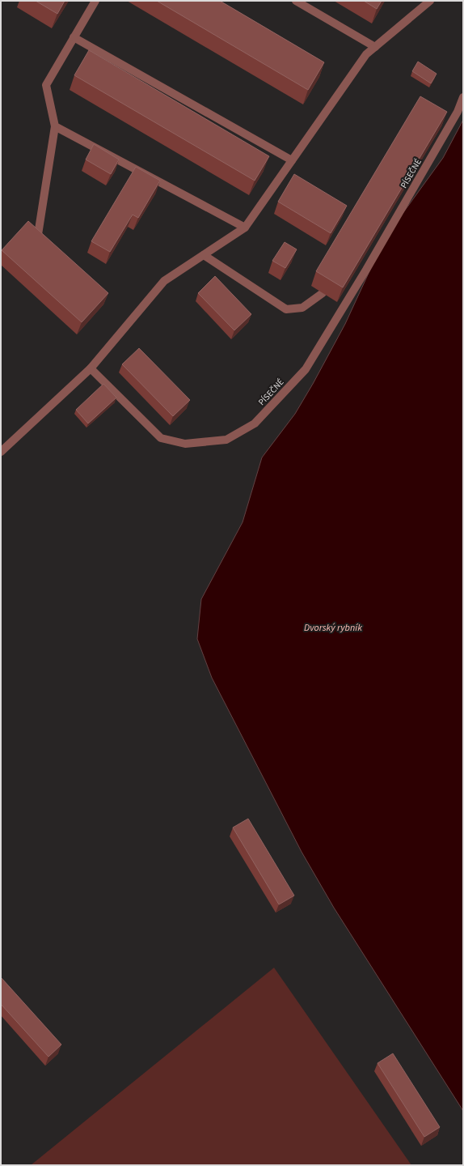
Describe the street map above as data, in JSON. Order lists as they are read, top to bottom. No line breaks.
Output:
{"streets":{"street":["PÍSEČNÉ"]},"water":["Dvorský rybník"]}
